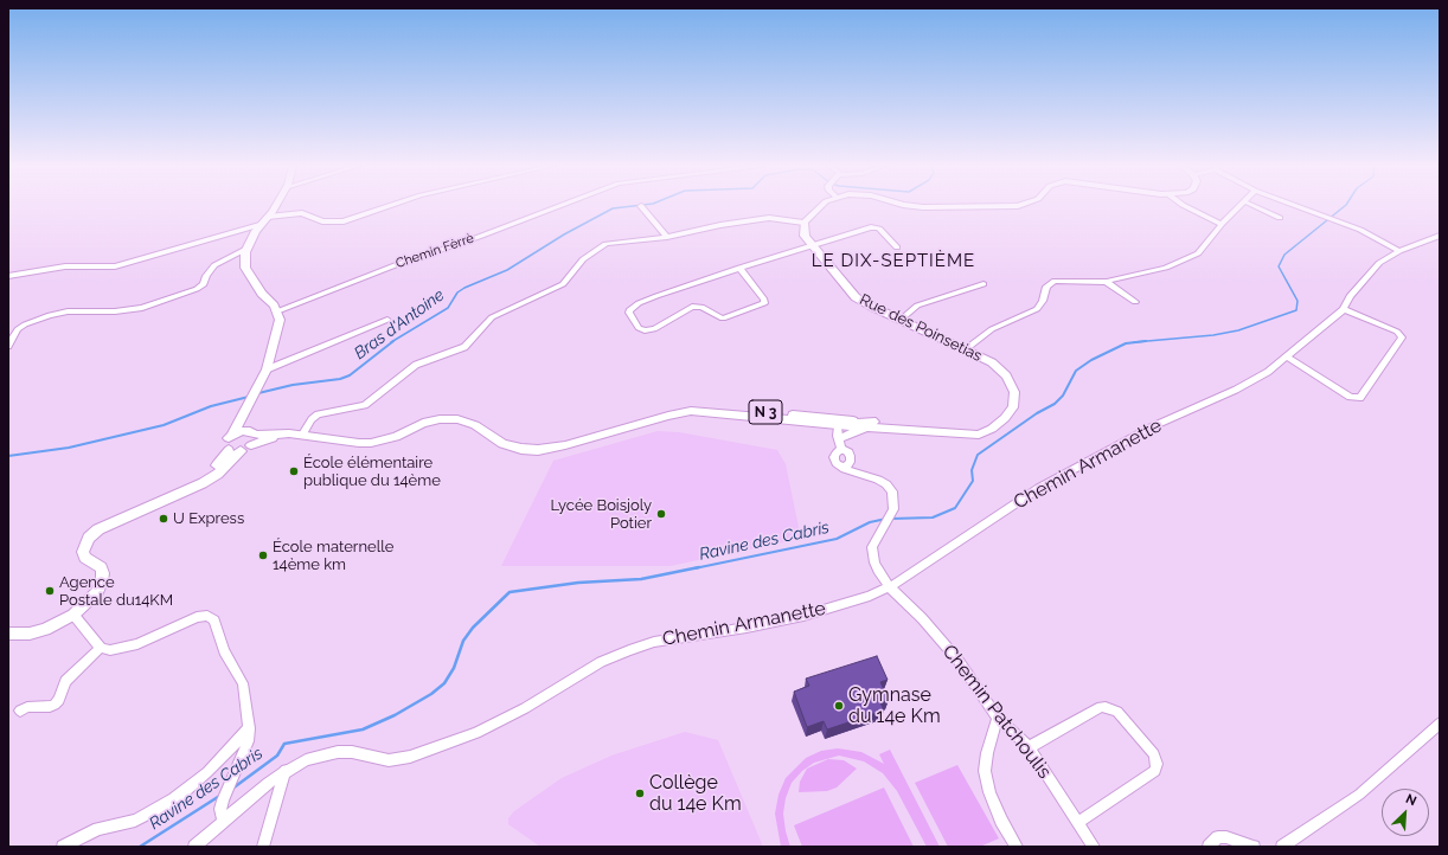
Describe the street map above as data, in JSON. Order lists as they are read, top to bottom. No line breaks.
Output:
{"streets":{"main road":["Rue des Poinsetias","N 3"],"street":["Chemin Fèrrè","Chemin Armanette","Chemin Patchoulis"]},"crossings":[["Rue des Poinsetias","N 3"],["Chemin Armanette","Chemin Patchoulis"]],"districts":["LE DIX-SEPTIÈME"],"water":["Bras d'Antoine","Ravine des Cabris"],"places":["École élémentaire publique du 14ème","Lycée Boisjoly Potier","U Express","École maternelle 14ème km","Agence Postale du14KM","Gymnase du 14e Km","Collège du 14e Km"],"north":"top right"}
